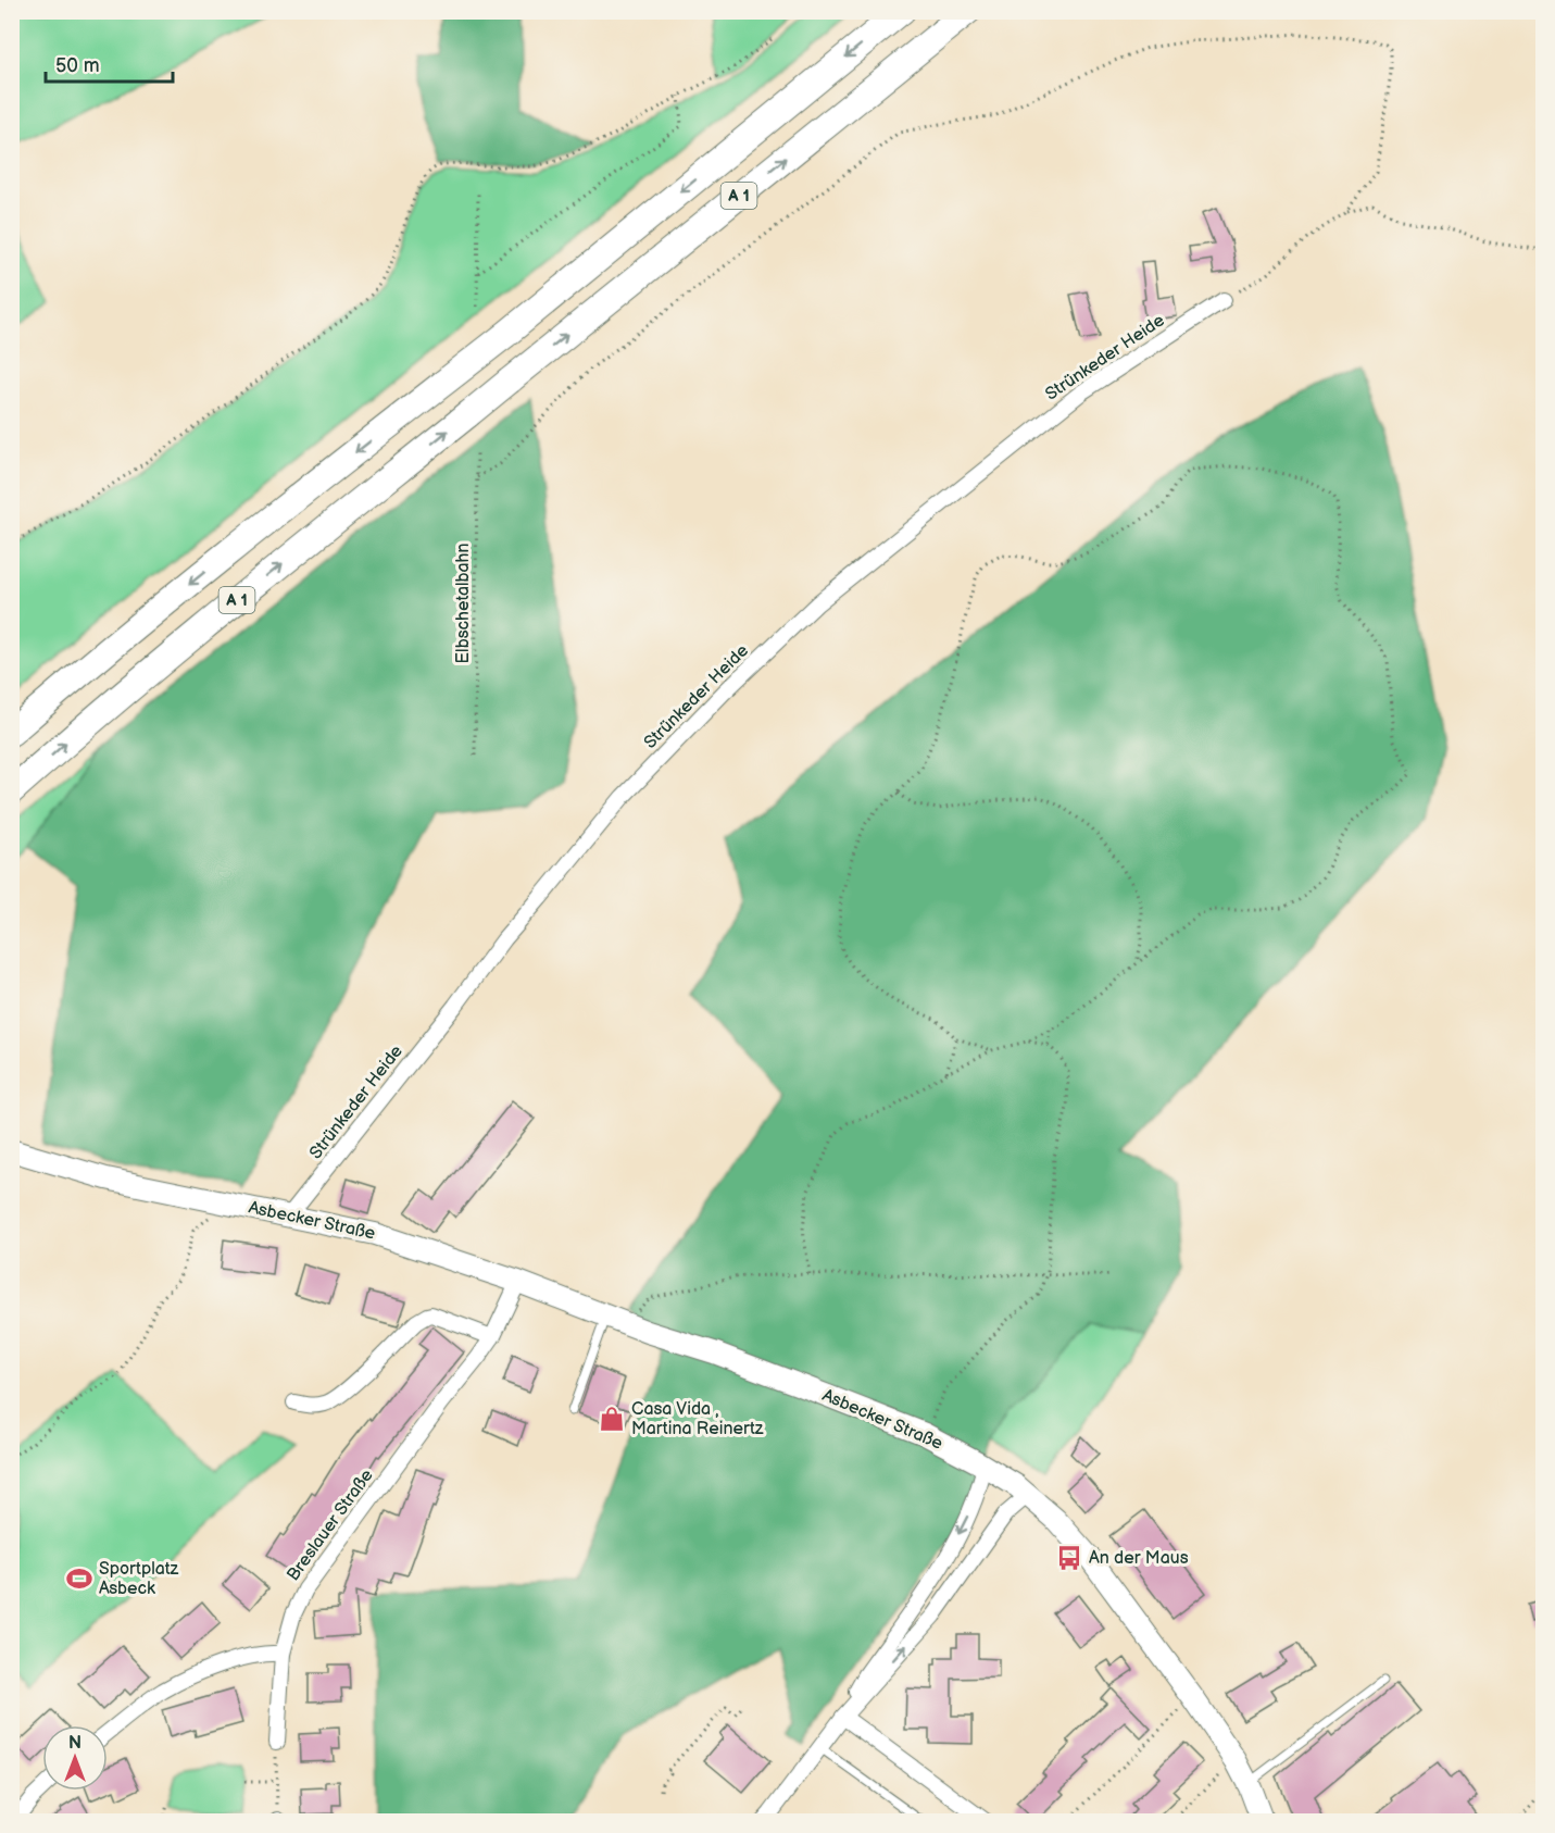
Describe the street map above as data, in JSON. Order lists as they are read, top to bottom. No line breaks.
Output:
{"streets":{"highway":["A 1"],"main road":["Asbecker Straße"],"street":["Strünkeder Heide","Breslauer Straße"],"path":["Elbschetalbahn"]},"crossings":[["Strünkeder Heide","Asbecker Straße"],["Asbecker Straße","Breslauer Straße"]],"places":{"shop":["Casa Vida , Martina Reinertz"],"bus stop":["An der Maus"],"sports":["Sportplatz Asbeck"]},"scale_bar":"50 m","north":"top"}
